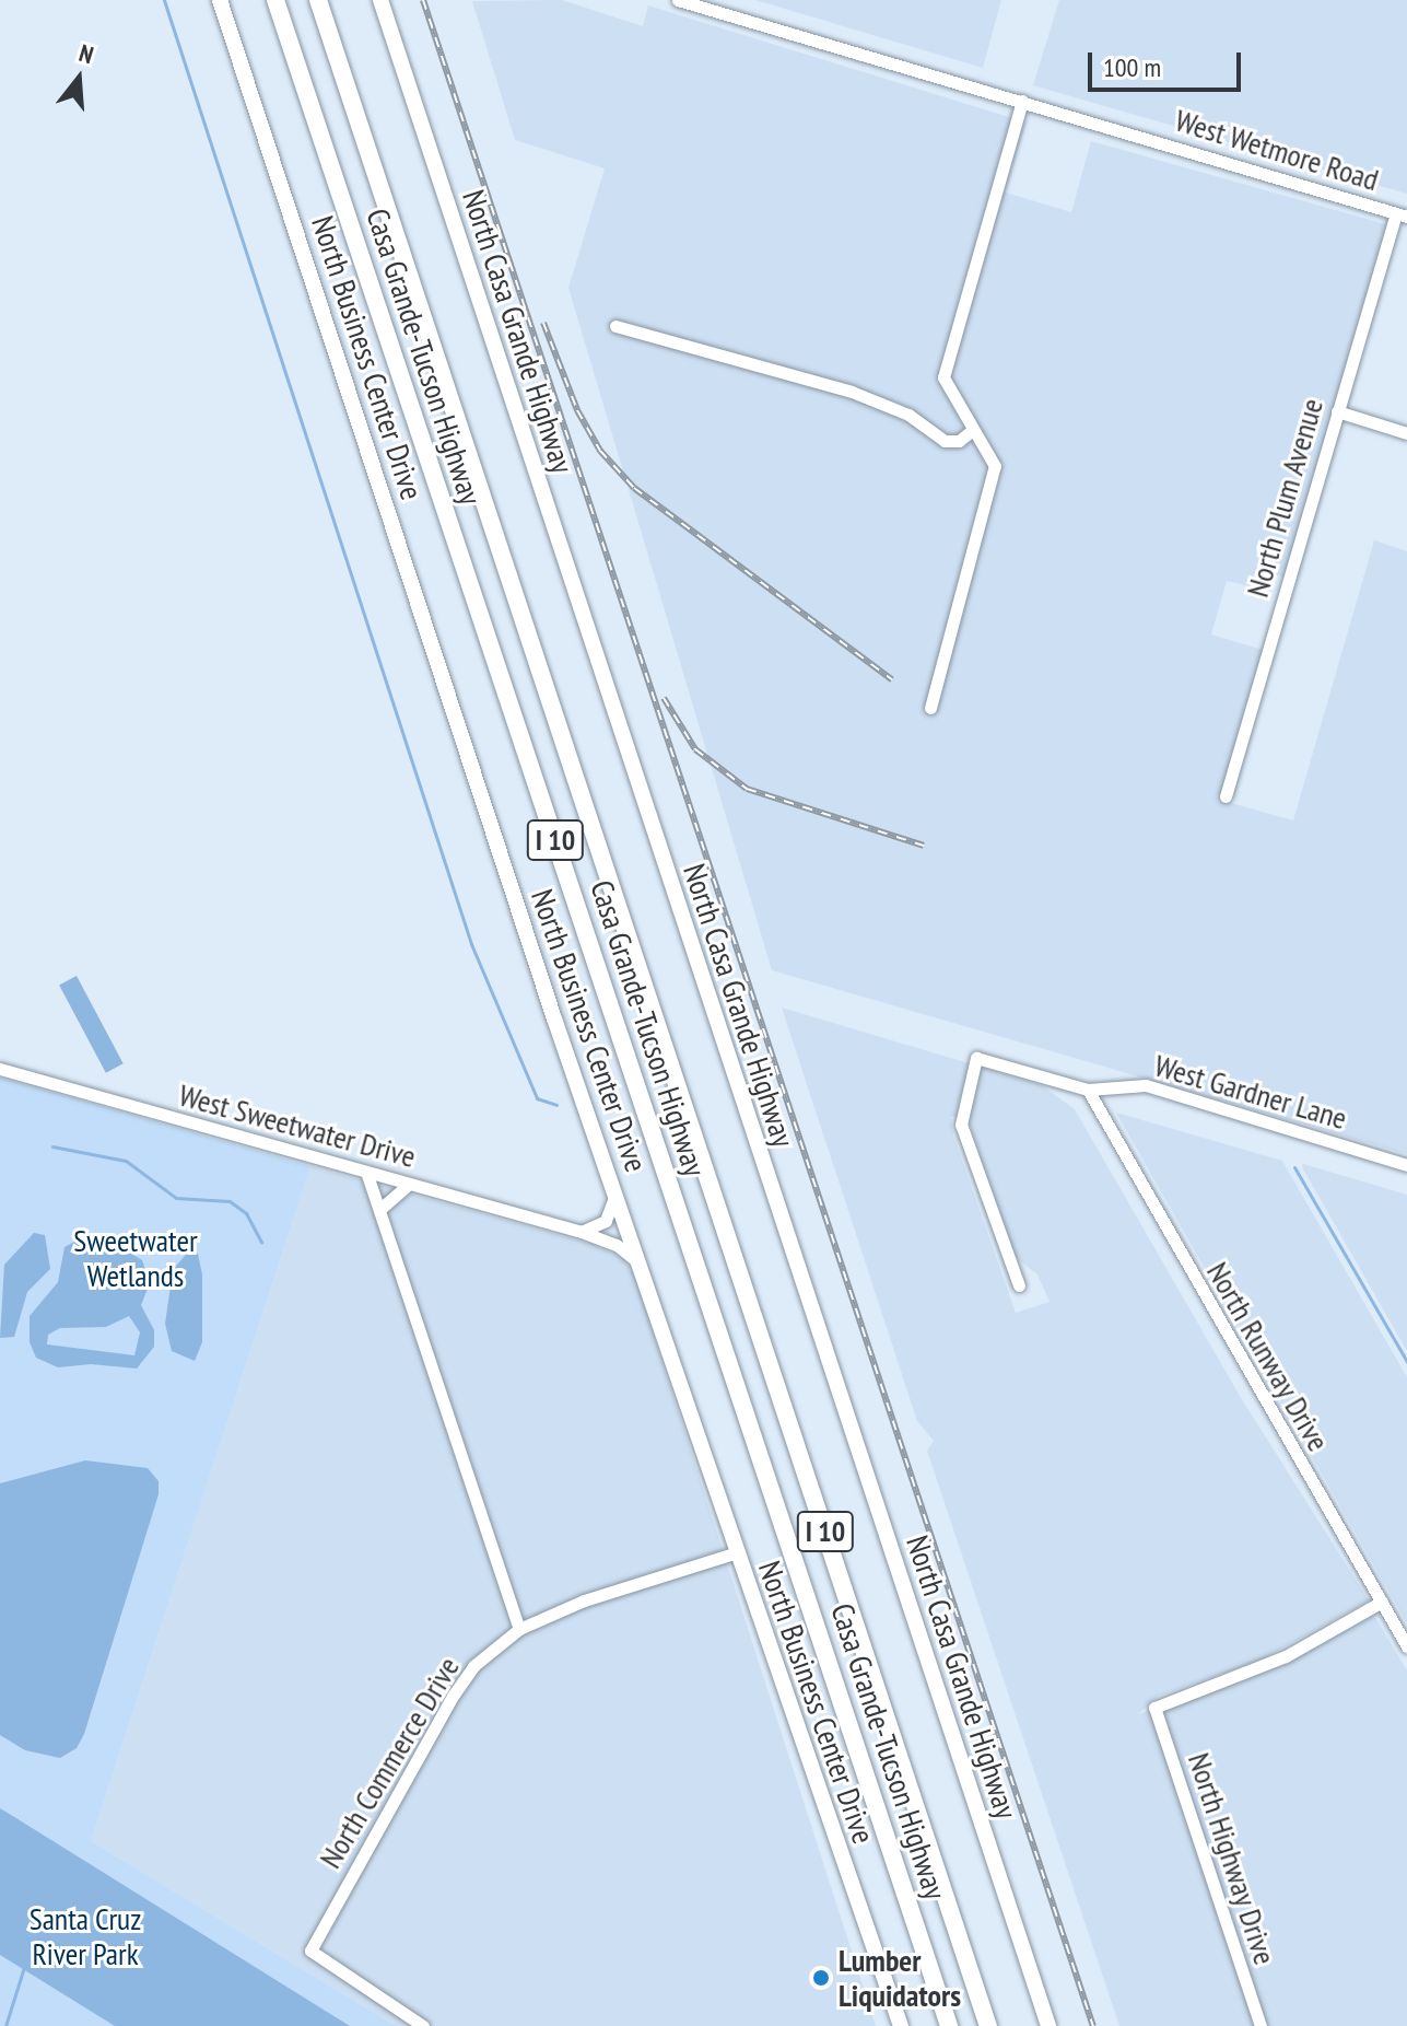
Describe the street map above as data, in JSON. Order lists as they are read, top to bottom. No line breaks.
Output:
{"streets":{"highway":["Casa Grande-Tucson Highway","I 10"],"main road":["North Casa Grande Highway","North Business Center Drive"],"street":["West Wetmore Road","North Plum Avenue","West Gardner Lane","West Sweetwater Drive","North Runway Drive","North Commerce Drive","North Highway Drive"]},"crossings":[["West Wetmore Road","North Plum Avenue"],["North Business Center Drive","West Sweetwater Drive"],["North Business Center Drive","North Commerce Drive"],["West Gardner Lane","North Runway Drive"],["North Runway Drive","North Highway Drive"]],"parks":["Sweetwater Wetlands","Santa Cruz River Park"],"places":["Lumber Liquidators"],"scale_bar":"100 m","north":"top"}
